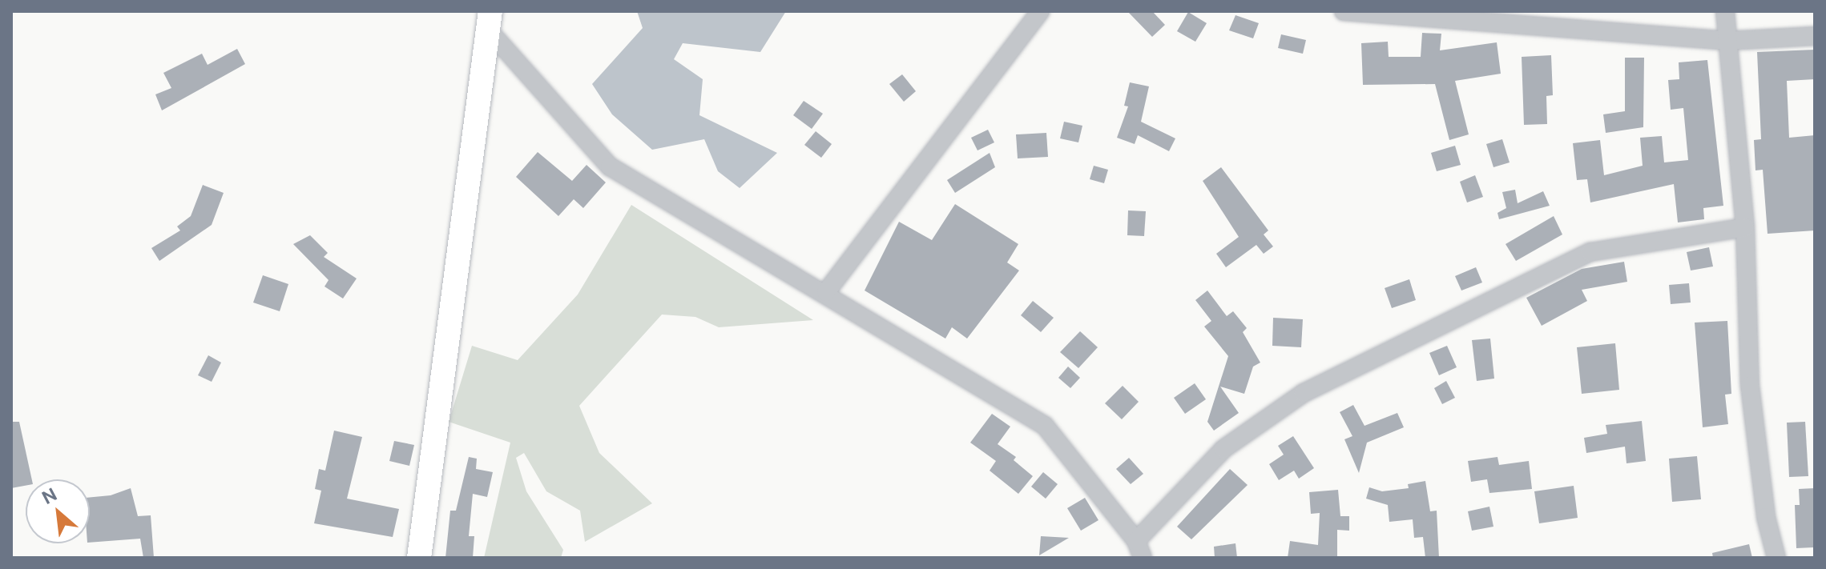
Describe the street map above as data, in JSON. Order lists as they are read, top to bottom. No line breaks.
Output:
{"north":"top left"}
